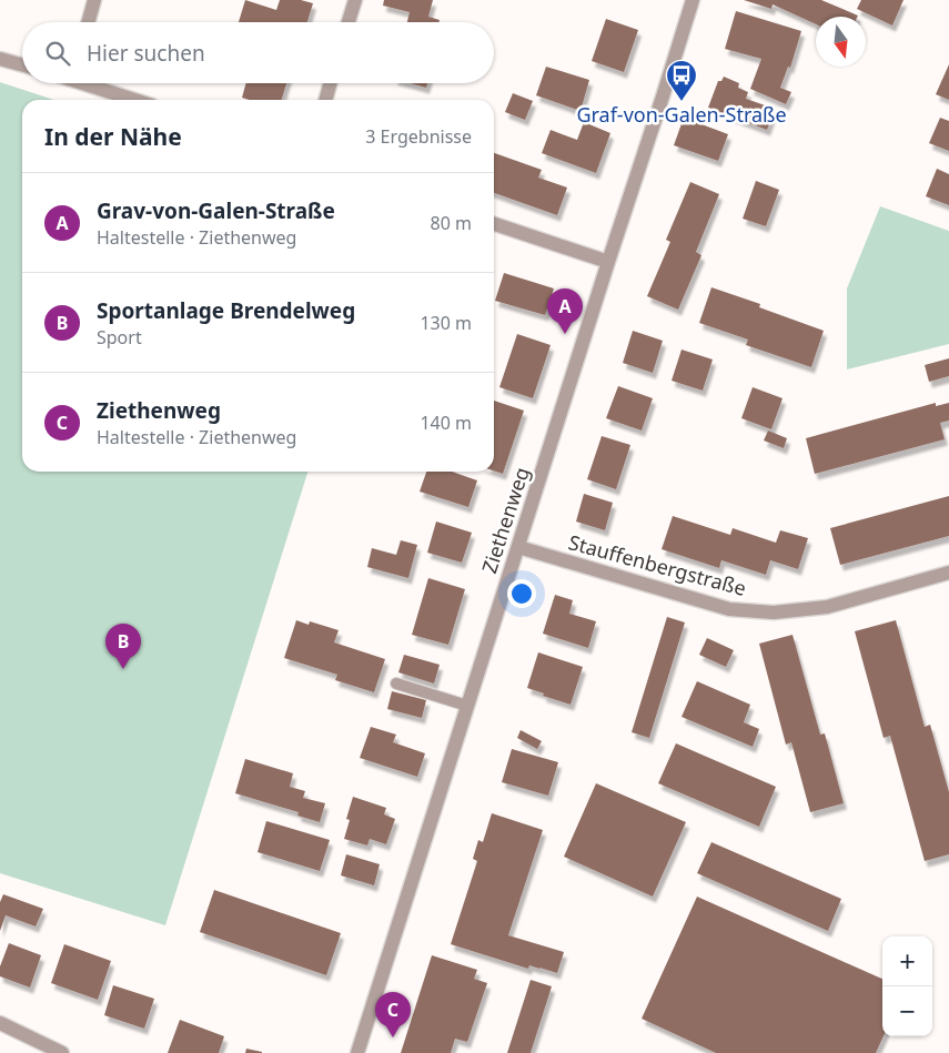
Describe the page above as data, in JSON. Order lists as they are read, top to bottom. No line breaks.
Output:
{"streets":{"street":["Ziethenweg","Stauffenbergstraße"]},"crossings":[["Ziethenweg","Stauffenbergstraße"]],"places":{"bus stop":["Graf-von-Galen-Straße"]},"north":"bottom","page":{"search":"Hier suchen","heading":["In der Nähe","3 Ergebnisse"],"list":[{"mark":"A","name":"Grav-von-Galen-Straße","note":"Haltestelle · Ziethenweg","value":"80 m"},{"mark":"B","name":"Sportanlage Brendelweg","note":"Sport","value":"130 m"},{"mark":"C","name":"Ziethenweg","note":"Haltestelle · Ziethenweg","value":"140 m"}],"pins":["A","B","C"],"map_buttons":["+","−"]}}
